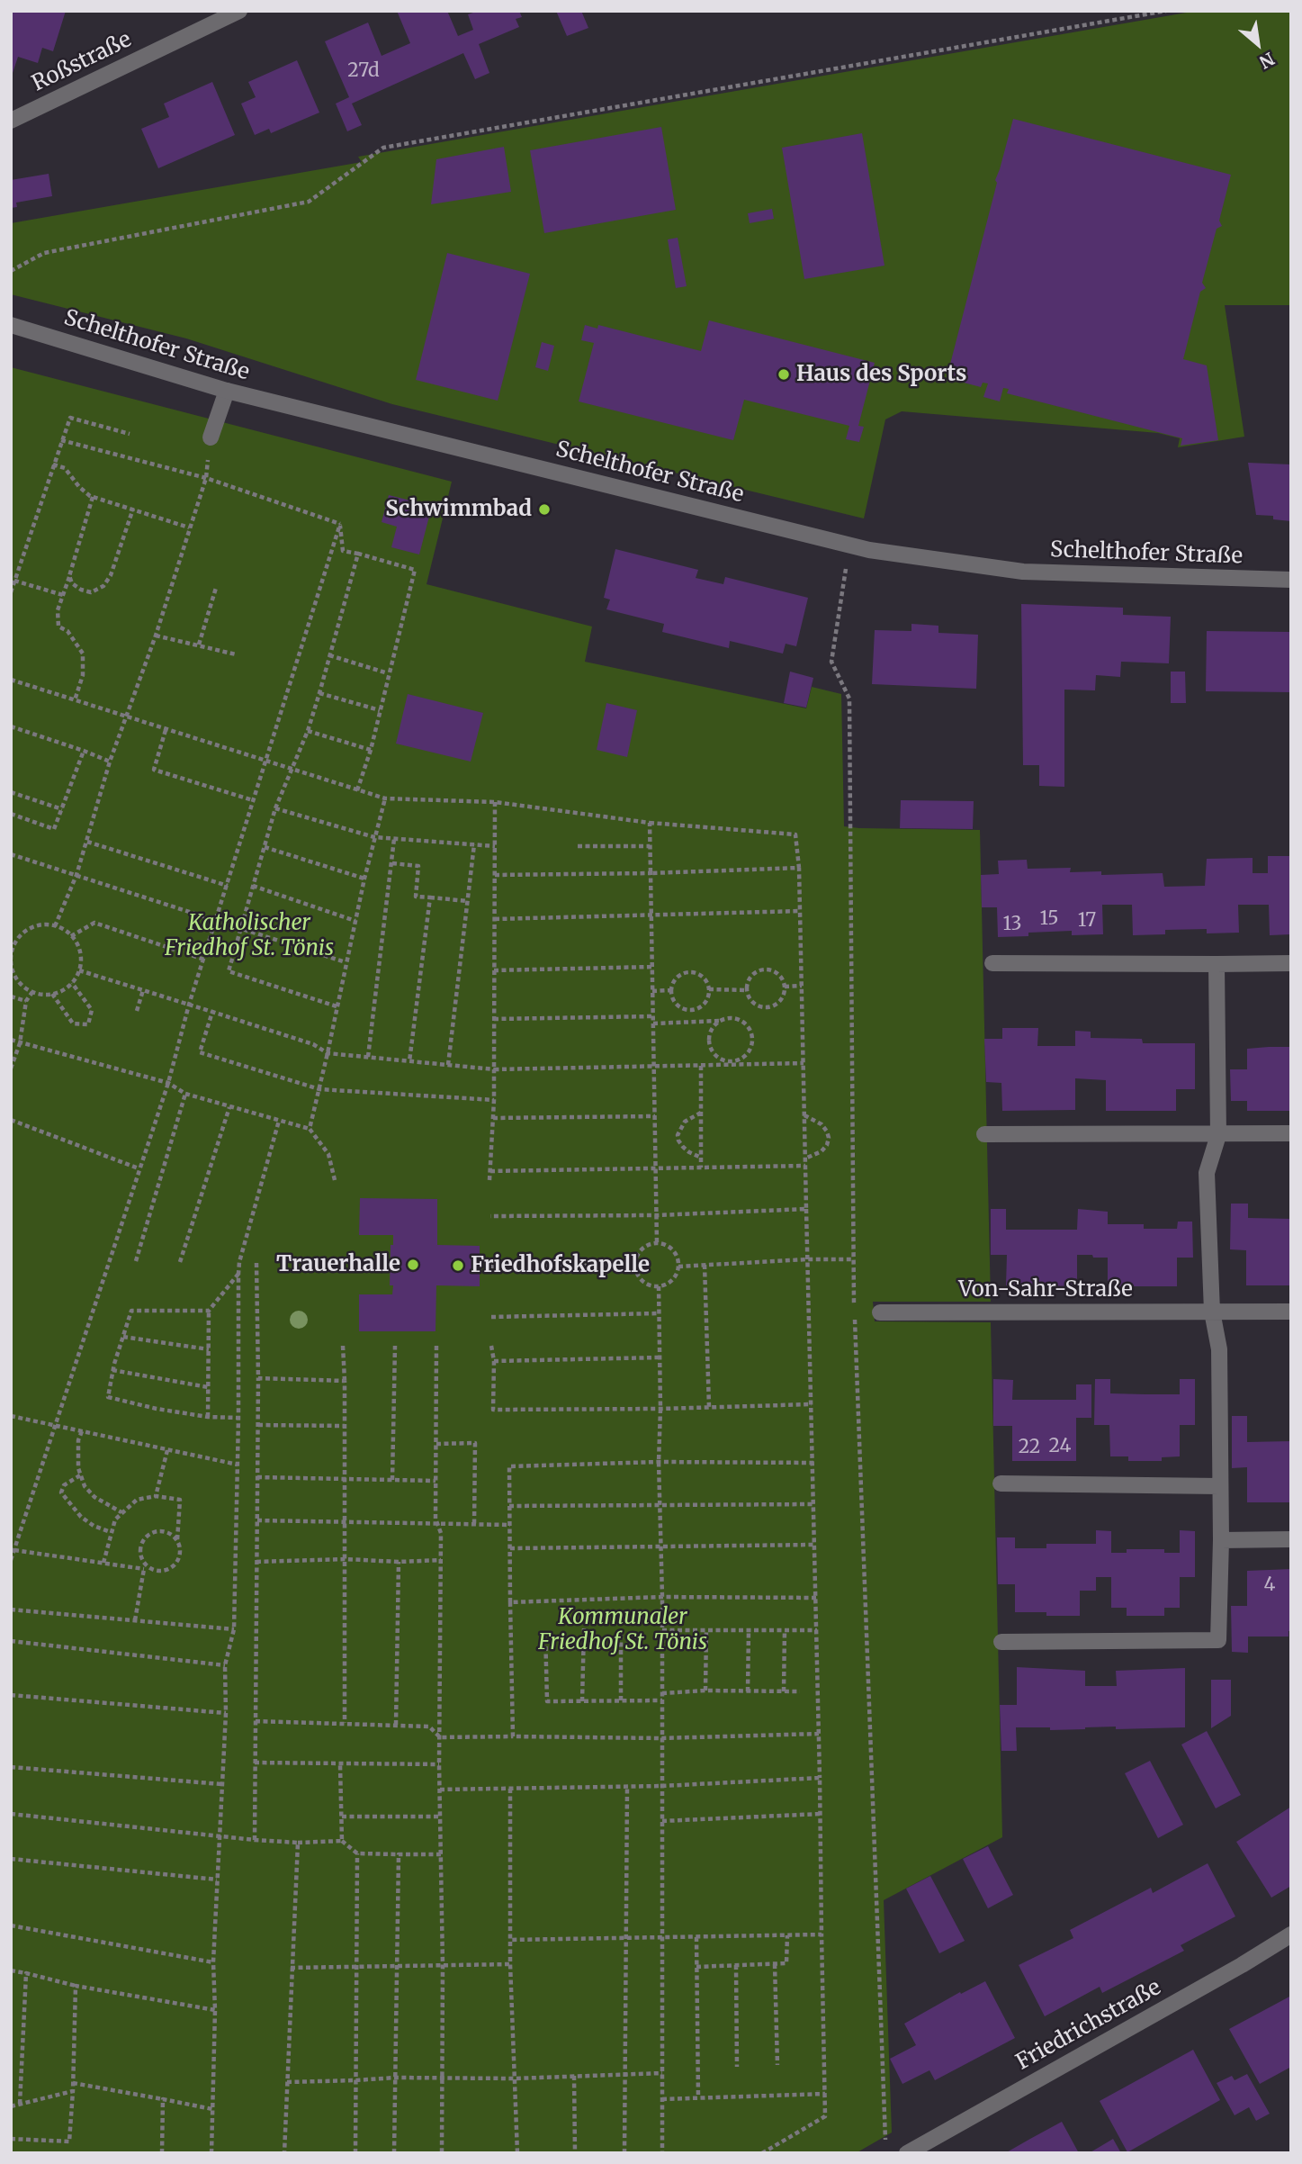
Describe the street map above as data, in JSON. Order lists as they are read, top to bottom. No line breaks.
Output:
{"streets":{"street":["Roßstraße","Schelthofer Straße","Von-Sahr-Straße","Friedrichstraße"]},"parks":["Katholischer Friedhof St. Tönis","Kommunaler Friedhof St. Tönis"],"places":["Haus des Sports","Schwimmbad","Trauerhalle","Friedhofskapelle"],"house_numbers":["27d","15","17","13","24","22","4"],"north":"bottom right"}
